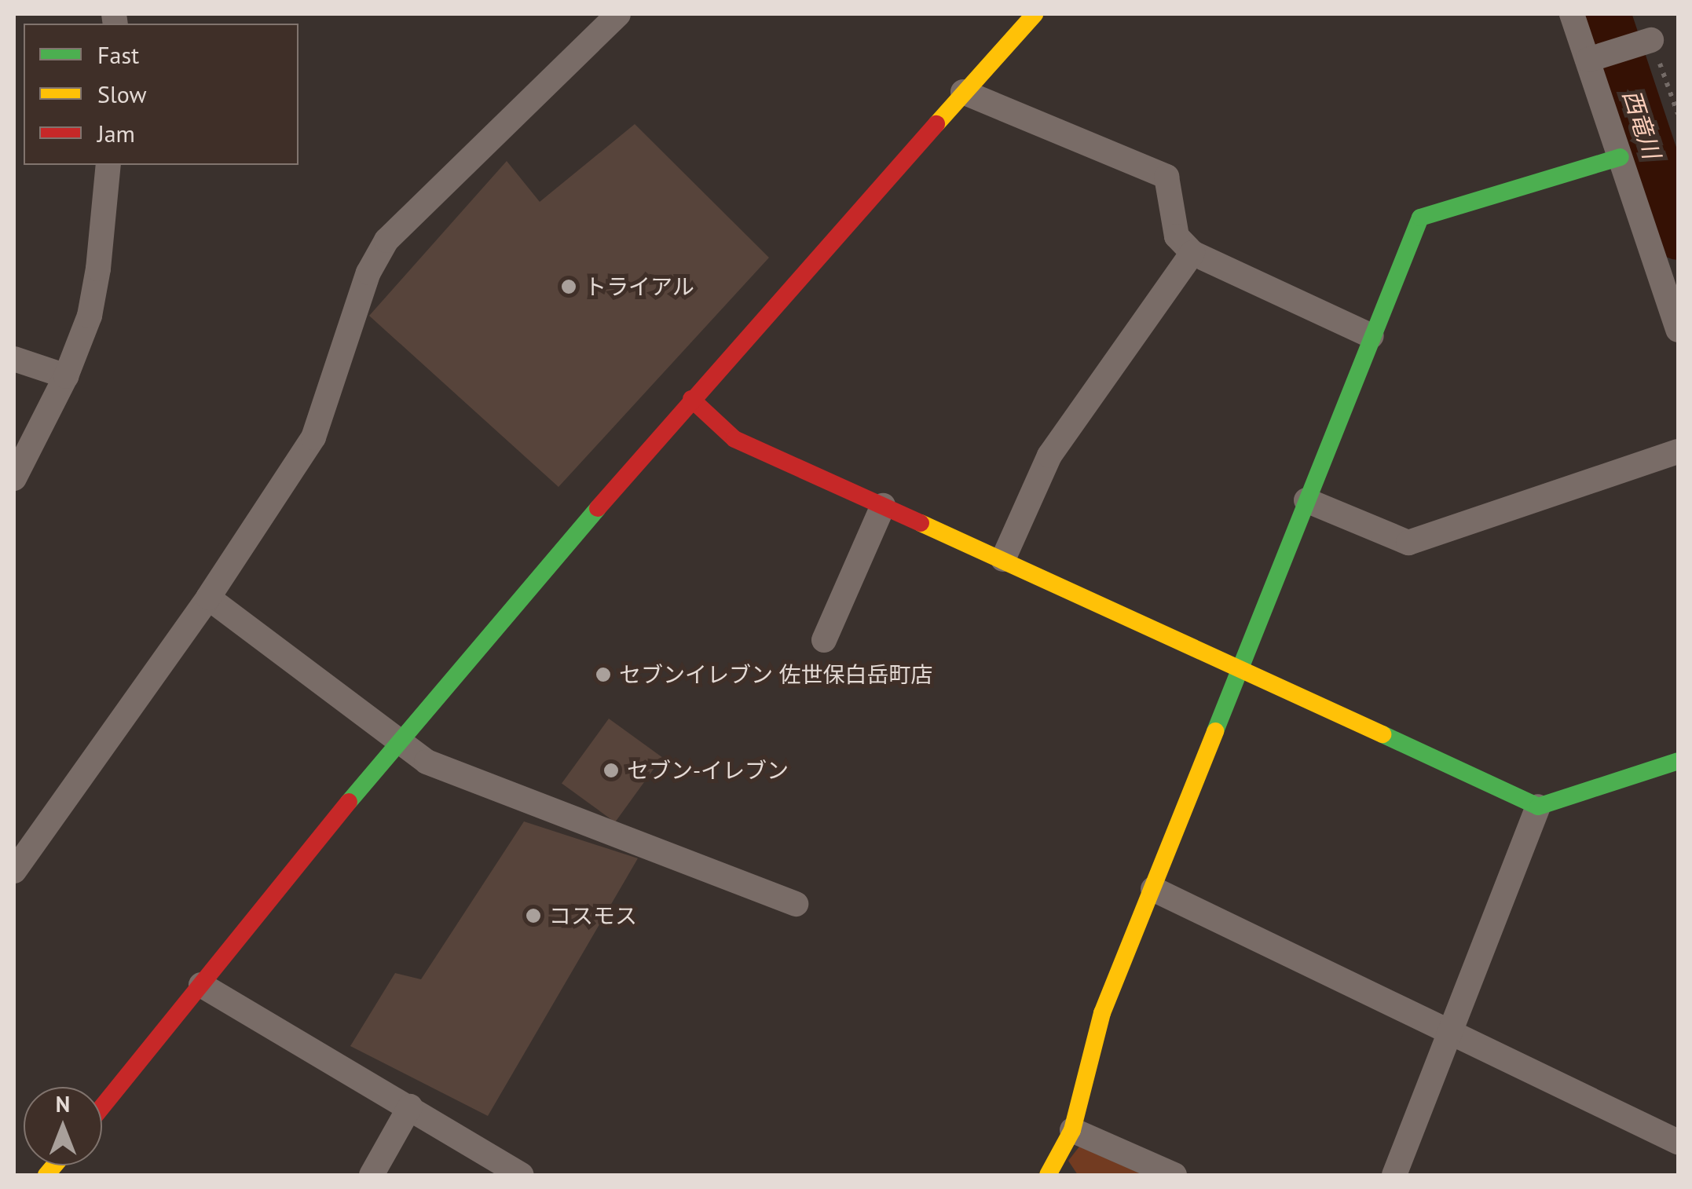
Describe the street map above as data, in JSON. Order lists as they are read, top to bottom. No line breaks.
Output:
{"water":["西竜川"],"places":["トライアル","セブンイレブン 佐世保白岳町店","セブン-イレブン","コスモス"],"legend":["Fast","Slow","Jam"],"north":"top"}
